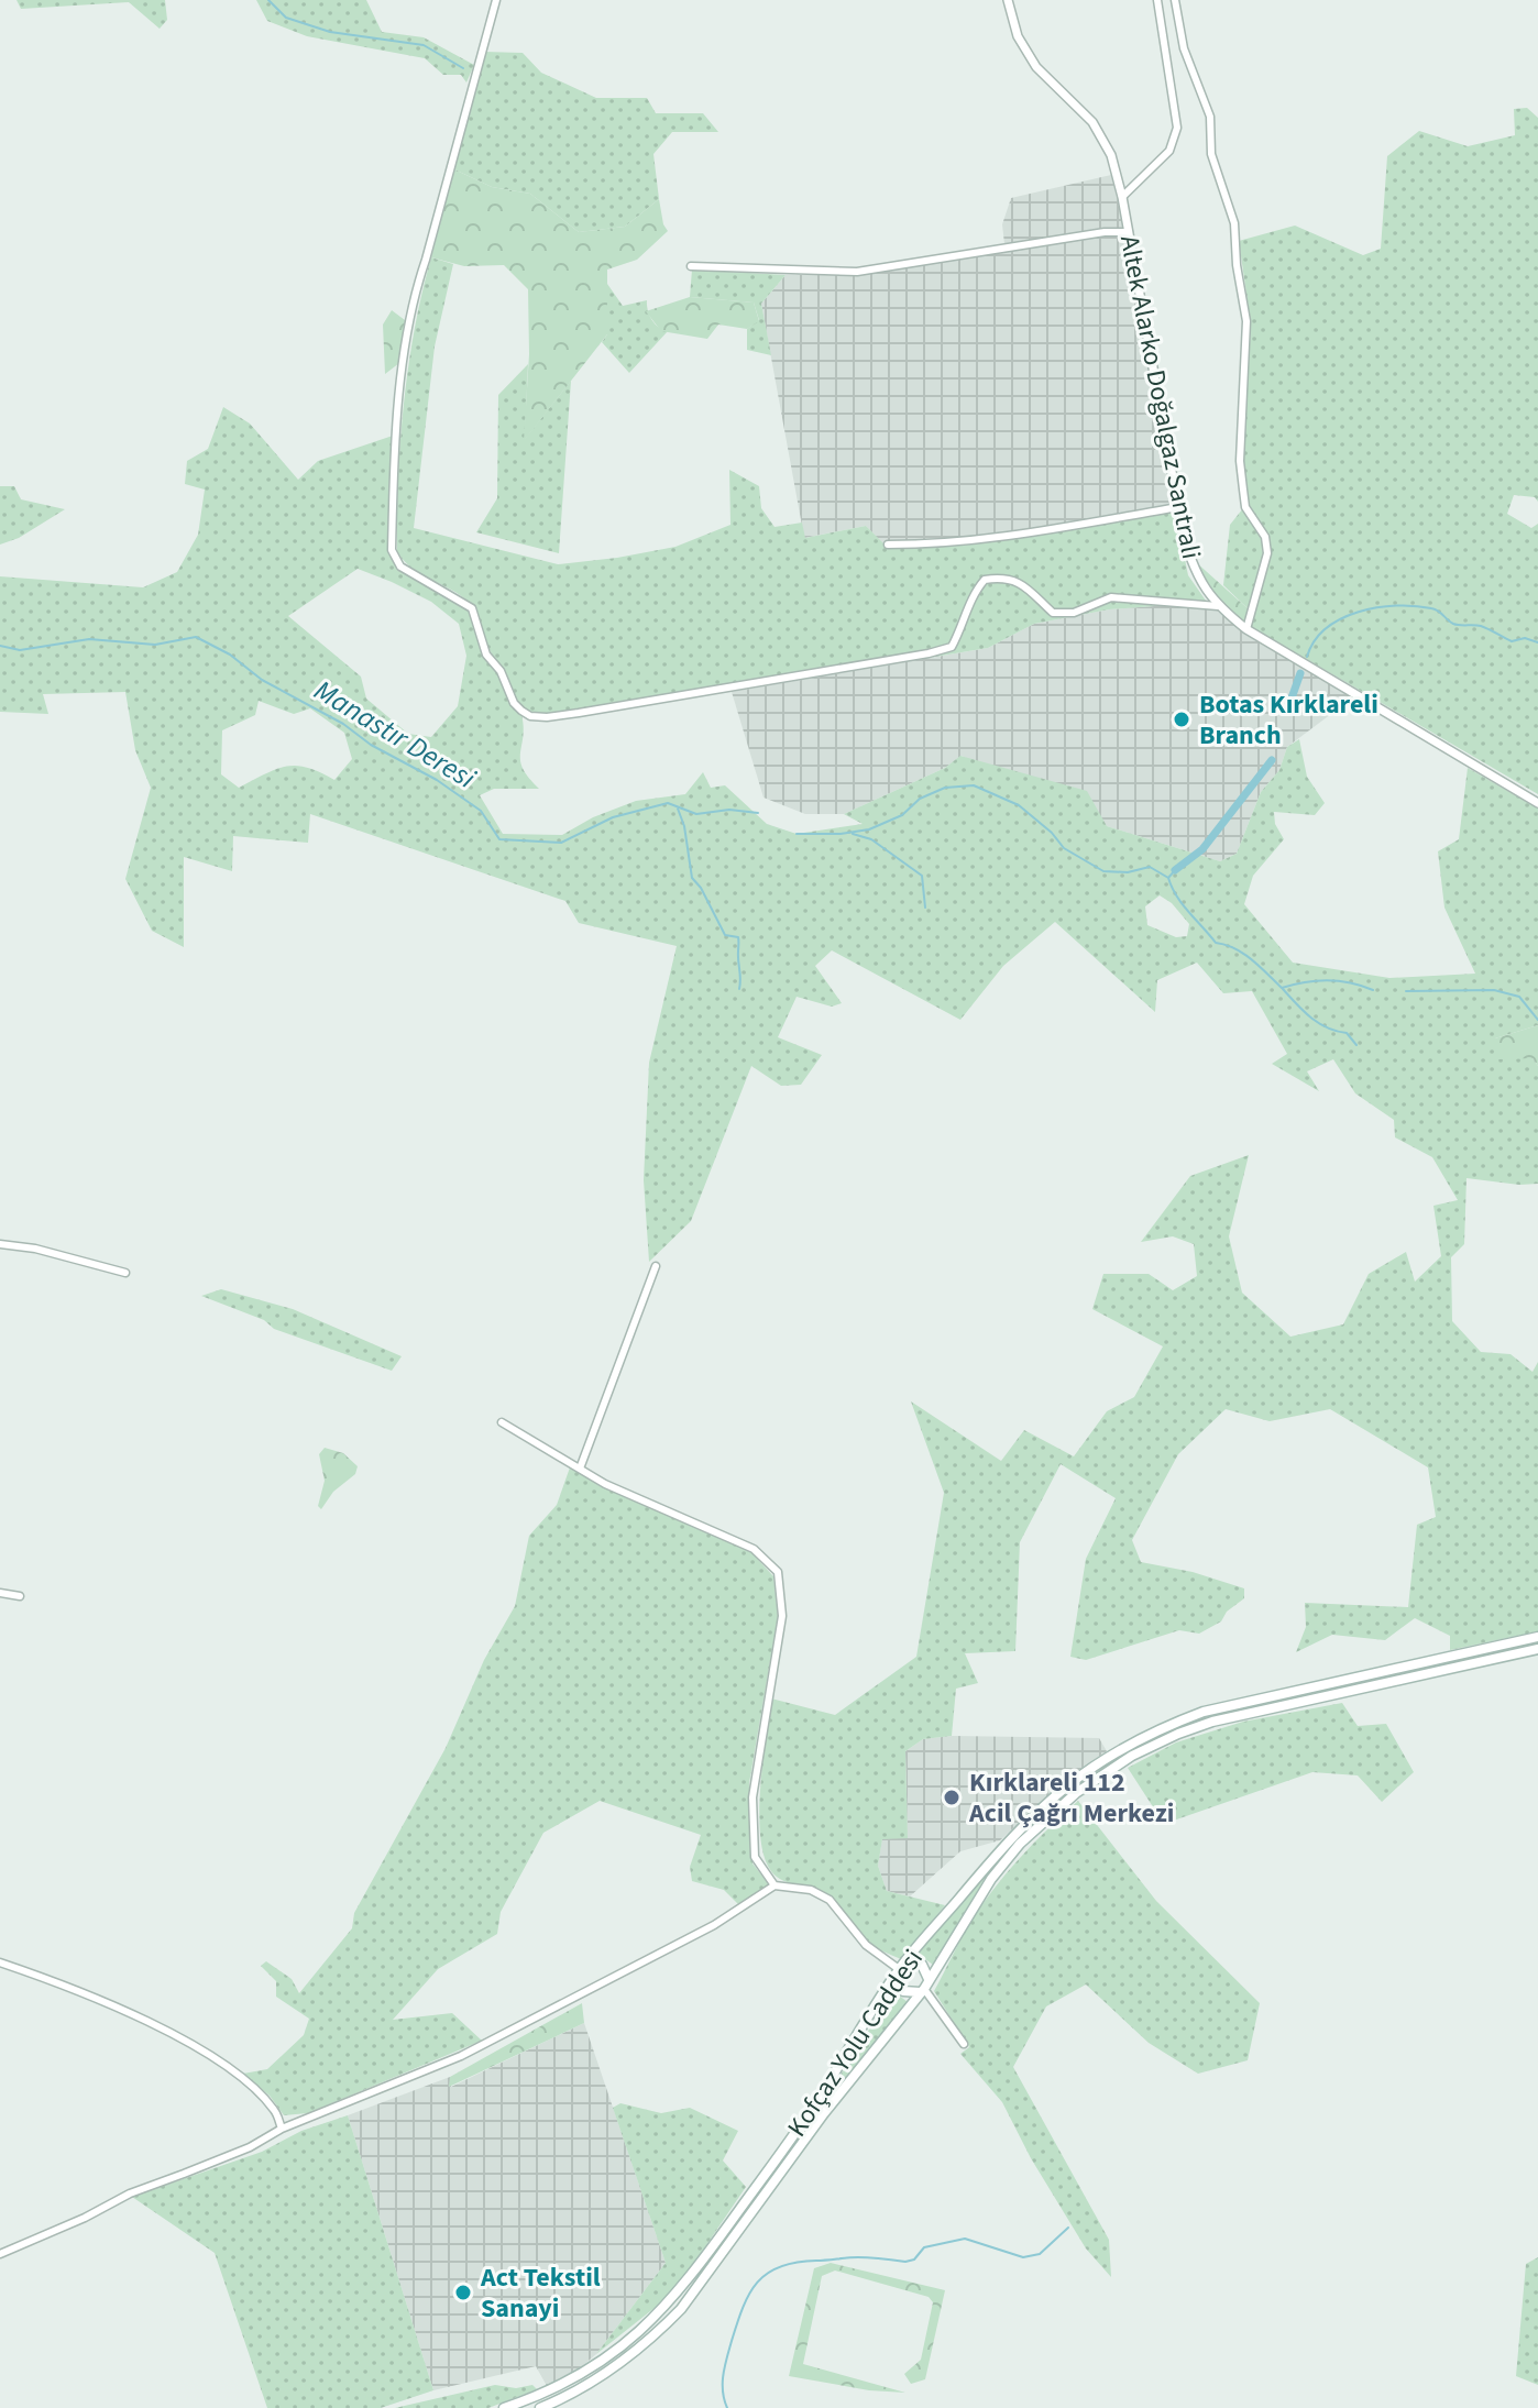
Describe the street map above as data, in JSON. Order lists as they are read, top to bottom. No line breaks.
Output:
{"streets":{"main road":["Kofçaz Yolu Caddesi"],"street":["Altek Alarko Doğalgaz Santrali"]},"water":["Manastır Deresi"],"places":["Botas Kırklareli Branch","Kırklareli 112 Acil Çağrı Merkezi","Act Tekstil Sanayi"]}
